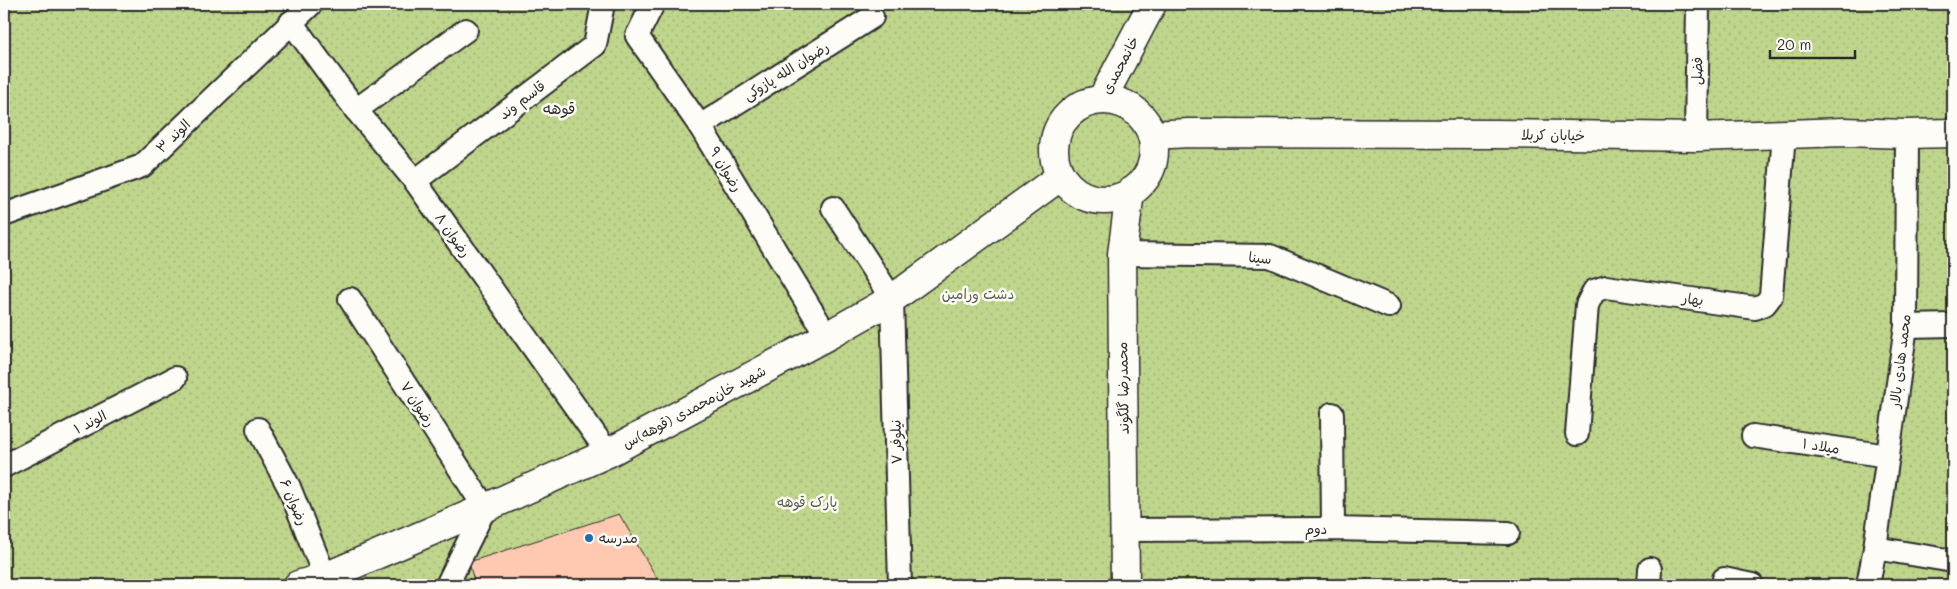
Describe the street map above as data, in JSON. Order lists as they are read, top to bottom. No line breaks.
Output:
{"streets":{"main road":["خانمحمدی","خیابان کربلا","محمدرضا گلگوند","شهید خان‌محمدی (قوهه)س"],"street":["رضوان الله پازوکی","فضل","قاسم وند","الوند ۳","رضوان ۹","رضوان ۸","سینا","بهار","محمد هادی بالار","رضوان ۷","الوند ۱","نیلوفر ۷","میلاد ۱","رضوان ۶","دوم"]},"crossings":[["خانمحمدی","خیابان کربلا"],["خانمحمدی","محمدرضا گلگوند"],["خانمحمدی","شهید خان‌محمدی (قوهه)س"],["رضوان الله پازوکی","رضوان ۹"],["فضل","خیابان کربلا"],["قاسم وند","رضوان ۸"],["خیابان کربلا","بهار"],["خیابان کربلا","محمد هادی بالار"],["خیابان کربلا","محمدرضا گلگوند"],["خیابان کربلا","شهید خان‌محمدی (قوهه)س"],["الوند ۳","رضوان ۸"],["رضوان ۹","شهید خان‌محمدی (قوهه)س"],["رضوان ۸","شهید خان‌محمدی (قوهه)س"],["سینا","محمدرضا گلگوند"],["محمد هادی بالار","میلاد ۱"],["محمدرضا گلگوند","شهید خان‌محمدی (قوهه)س"],["محمدرضا گلگوند","دوم"],["رضوان ۷","شهید خان‌محمدی (قوهه)س"],["شهید خان‌محمدی (قوهه)س","نیلوفر ۷"],["شهید خان‌محمدی (قوهه)س","رضوان ۶"]],"districts":["قوهه"],"parks":["دشت ورامین","پارک قوهه"],"places":["مدرسه"],"scale_bar":"20 m"}
